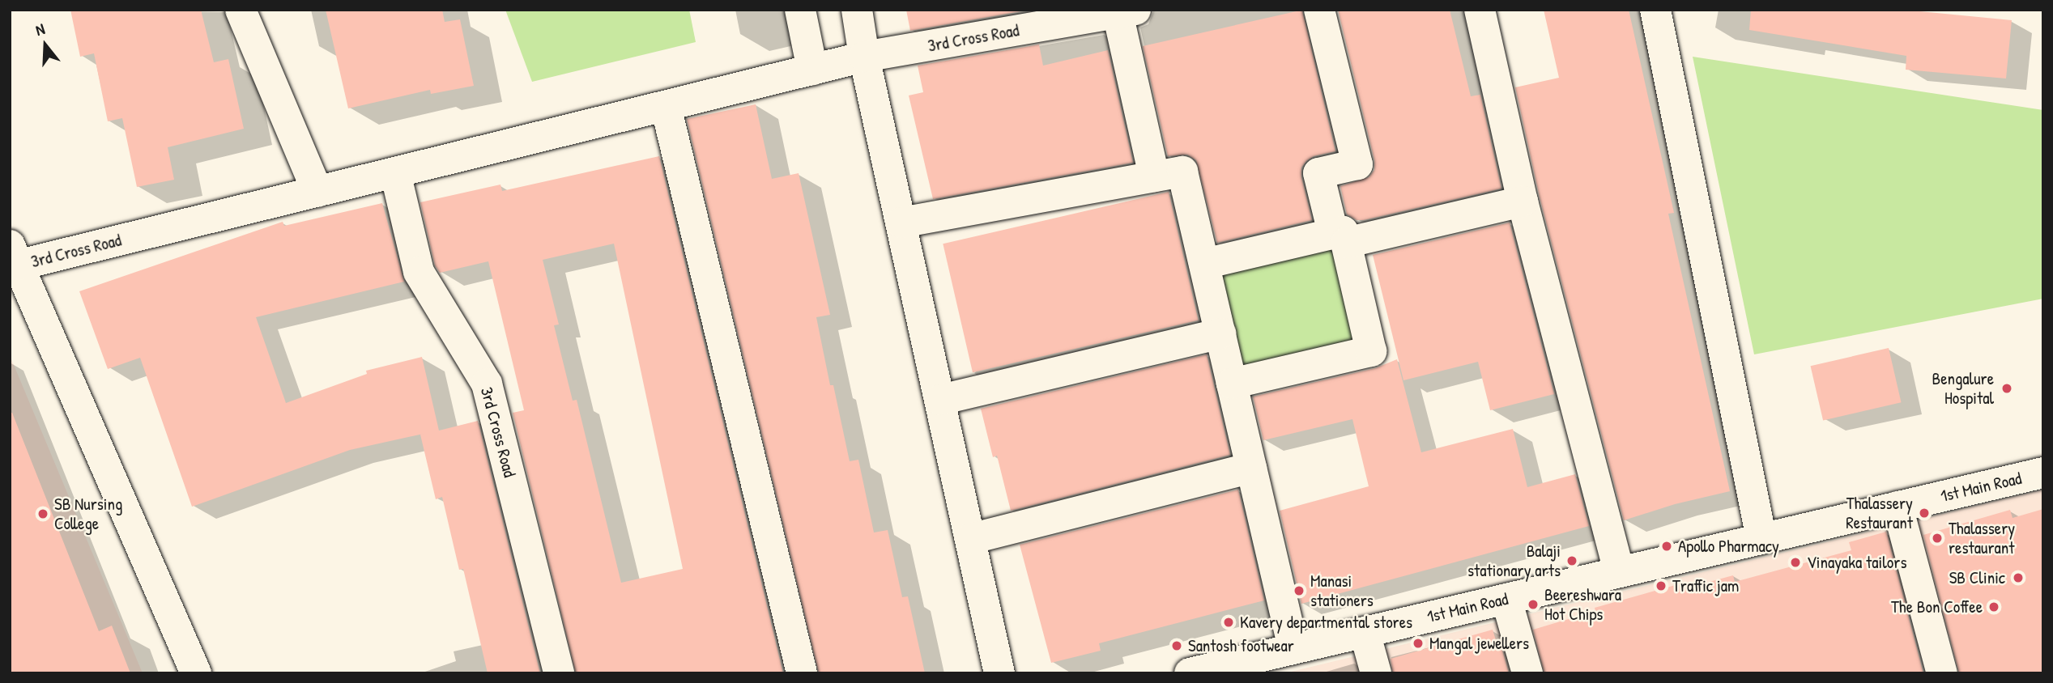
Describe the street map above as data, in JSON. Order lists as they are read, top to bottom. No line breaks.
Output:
{"streets":{"street":["3rd Cross Road","1st Main Road"]},"places":["Bengalure Hospital","Thalassery Restaurant","SB Nursing College","Thalassery restaurant","Apollo Pharmacy","Balaji stationary arts","Vinayaka tailors","SB Clinic","Traffic jam","Manasi stationers","Beereshwara Hot Chips","The Bon Coffee","Kavery departmental stores","Mangal jewellers","Santosh footwear"],"north":"top"}
